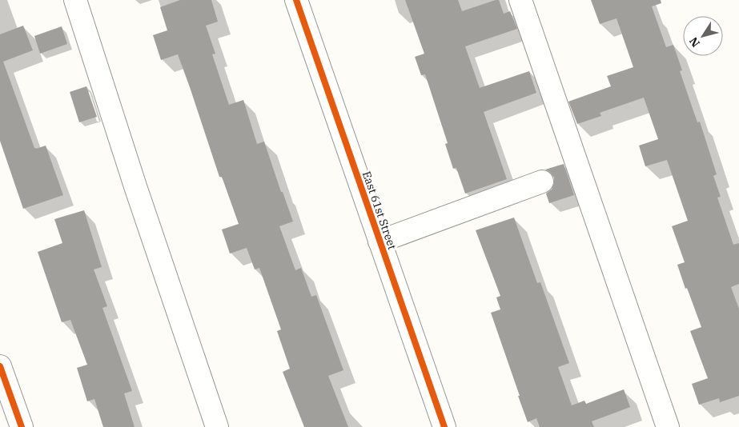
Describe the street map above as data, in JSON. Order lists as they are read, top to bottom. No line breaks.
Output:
{"streets":{"street":["East 61st Street"]},"north":"bottom left"}
